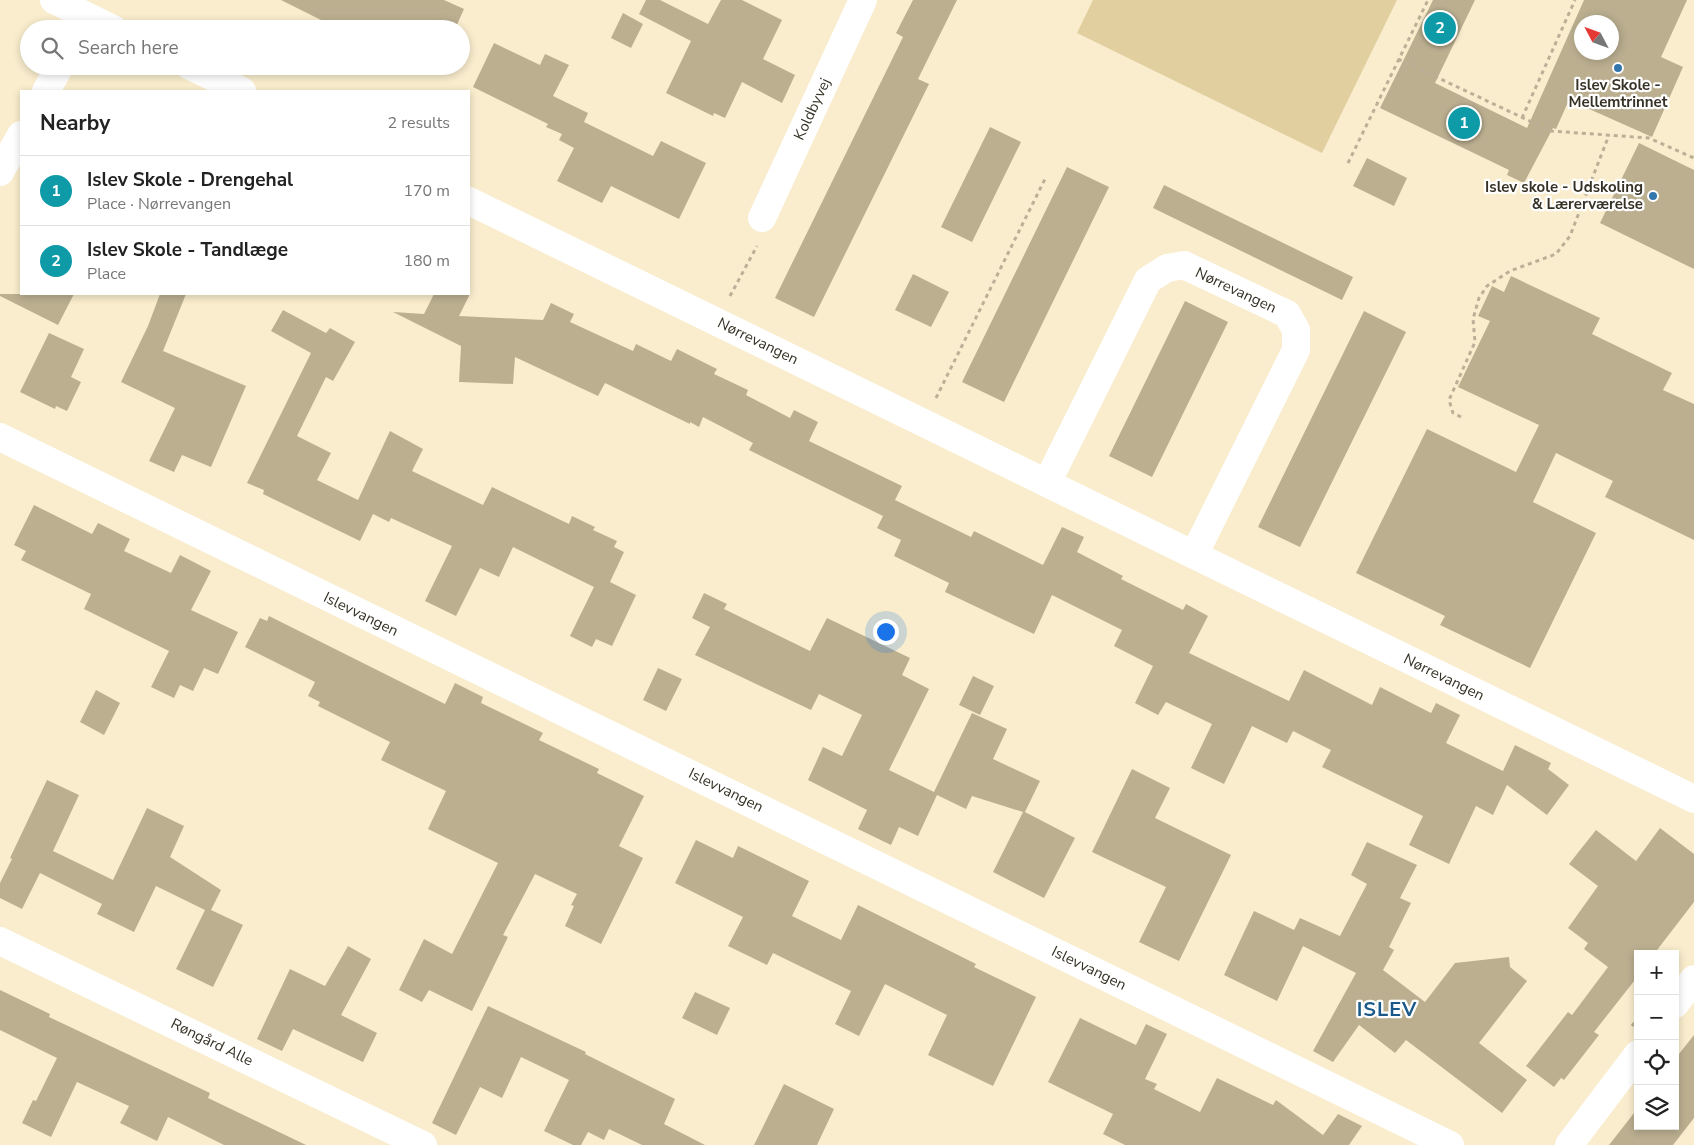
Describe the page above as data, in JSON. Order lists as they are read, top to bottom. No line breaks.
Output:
{"streets":{"street":["Koldbyvej","Nørrevangen","Islevvangen","Røngård Alle"]},"districts":["ISLEV"],"places":["Islev Skole - Mellemtrinnet","Islev skole - Udskoling & Lærerværelse"],"north":"top left","page":{"pins":["2","1"],"search":"Search here","heading":["Nearby","2 results"],"list":[{"mark":"1","name":"Islev Skole - Drengehal","note":"Place · Nørrevangen","value":"170 m"},{"mark":"2","name":"Islev Skole - Tandlæge","note":"Place","value":"180 m"}],"map_buttons":["+","−"]}}
